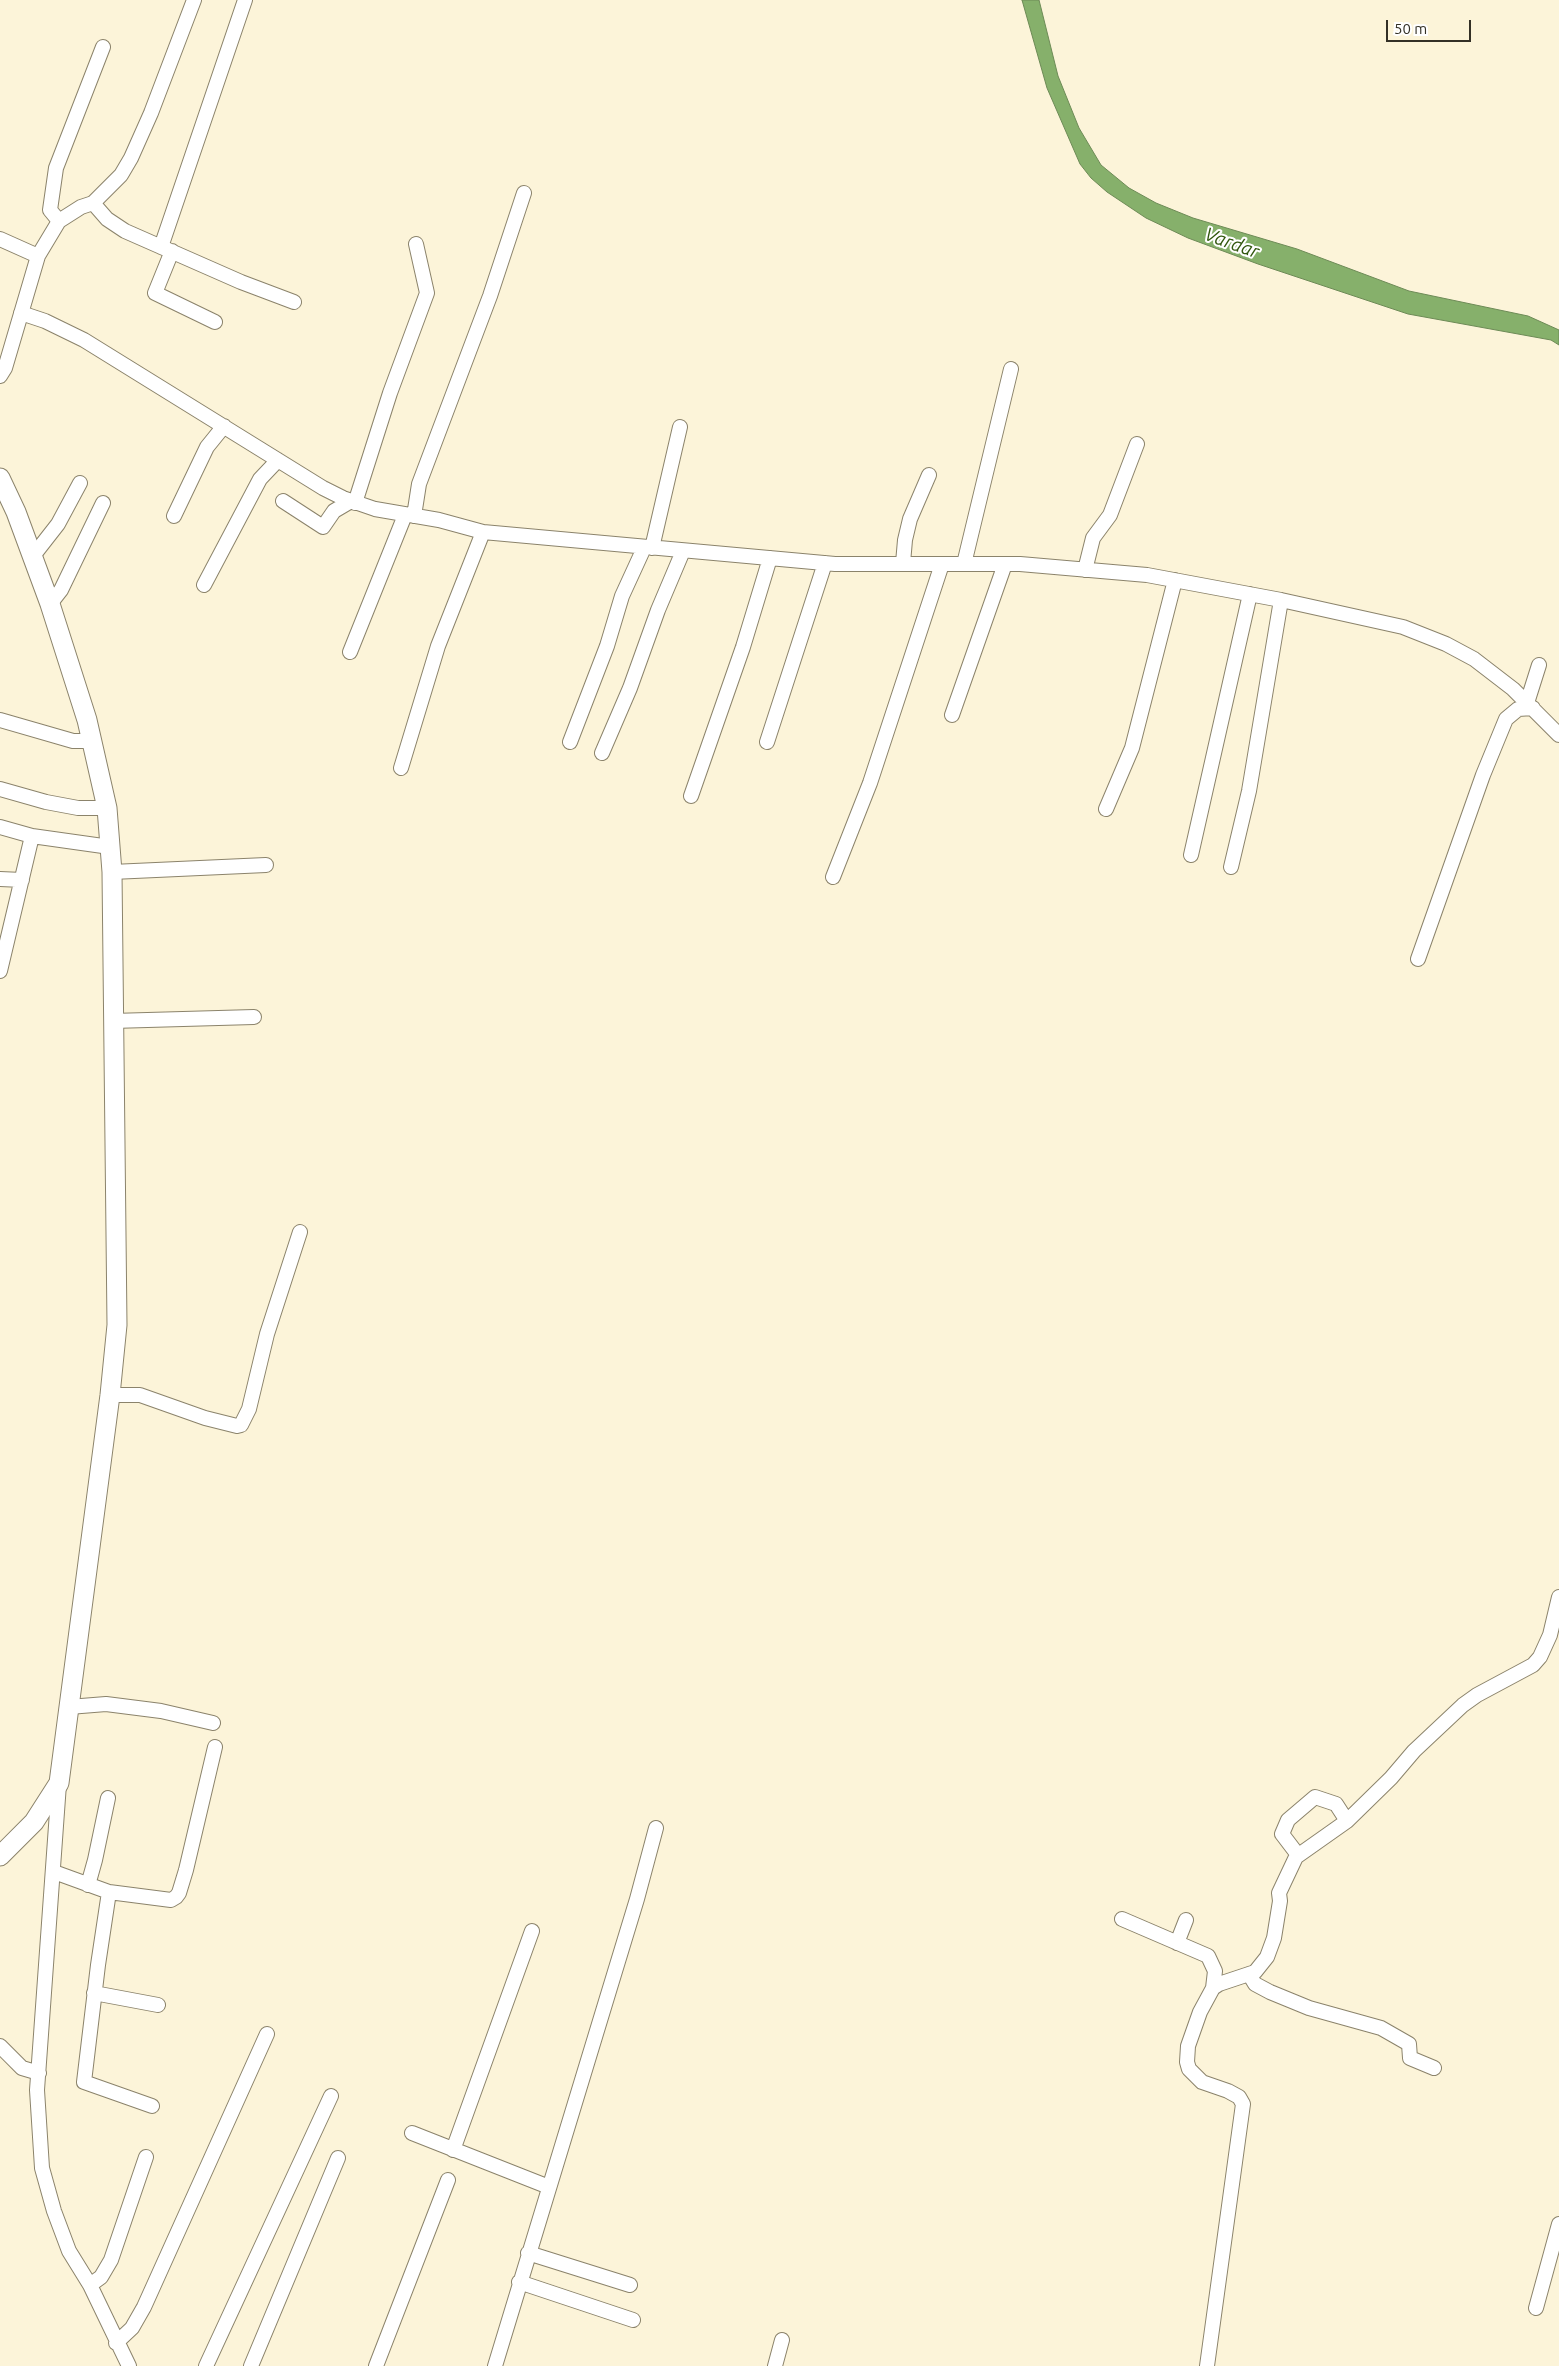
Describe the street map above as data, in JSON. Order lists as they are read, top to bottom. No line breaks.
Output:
{"water":["Vardar"],"scale_bar":"50 m"}
